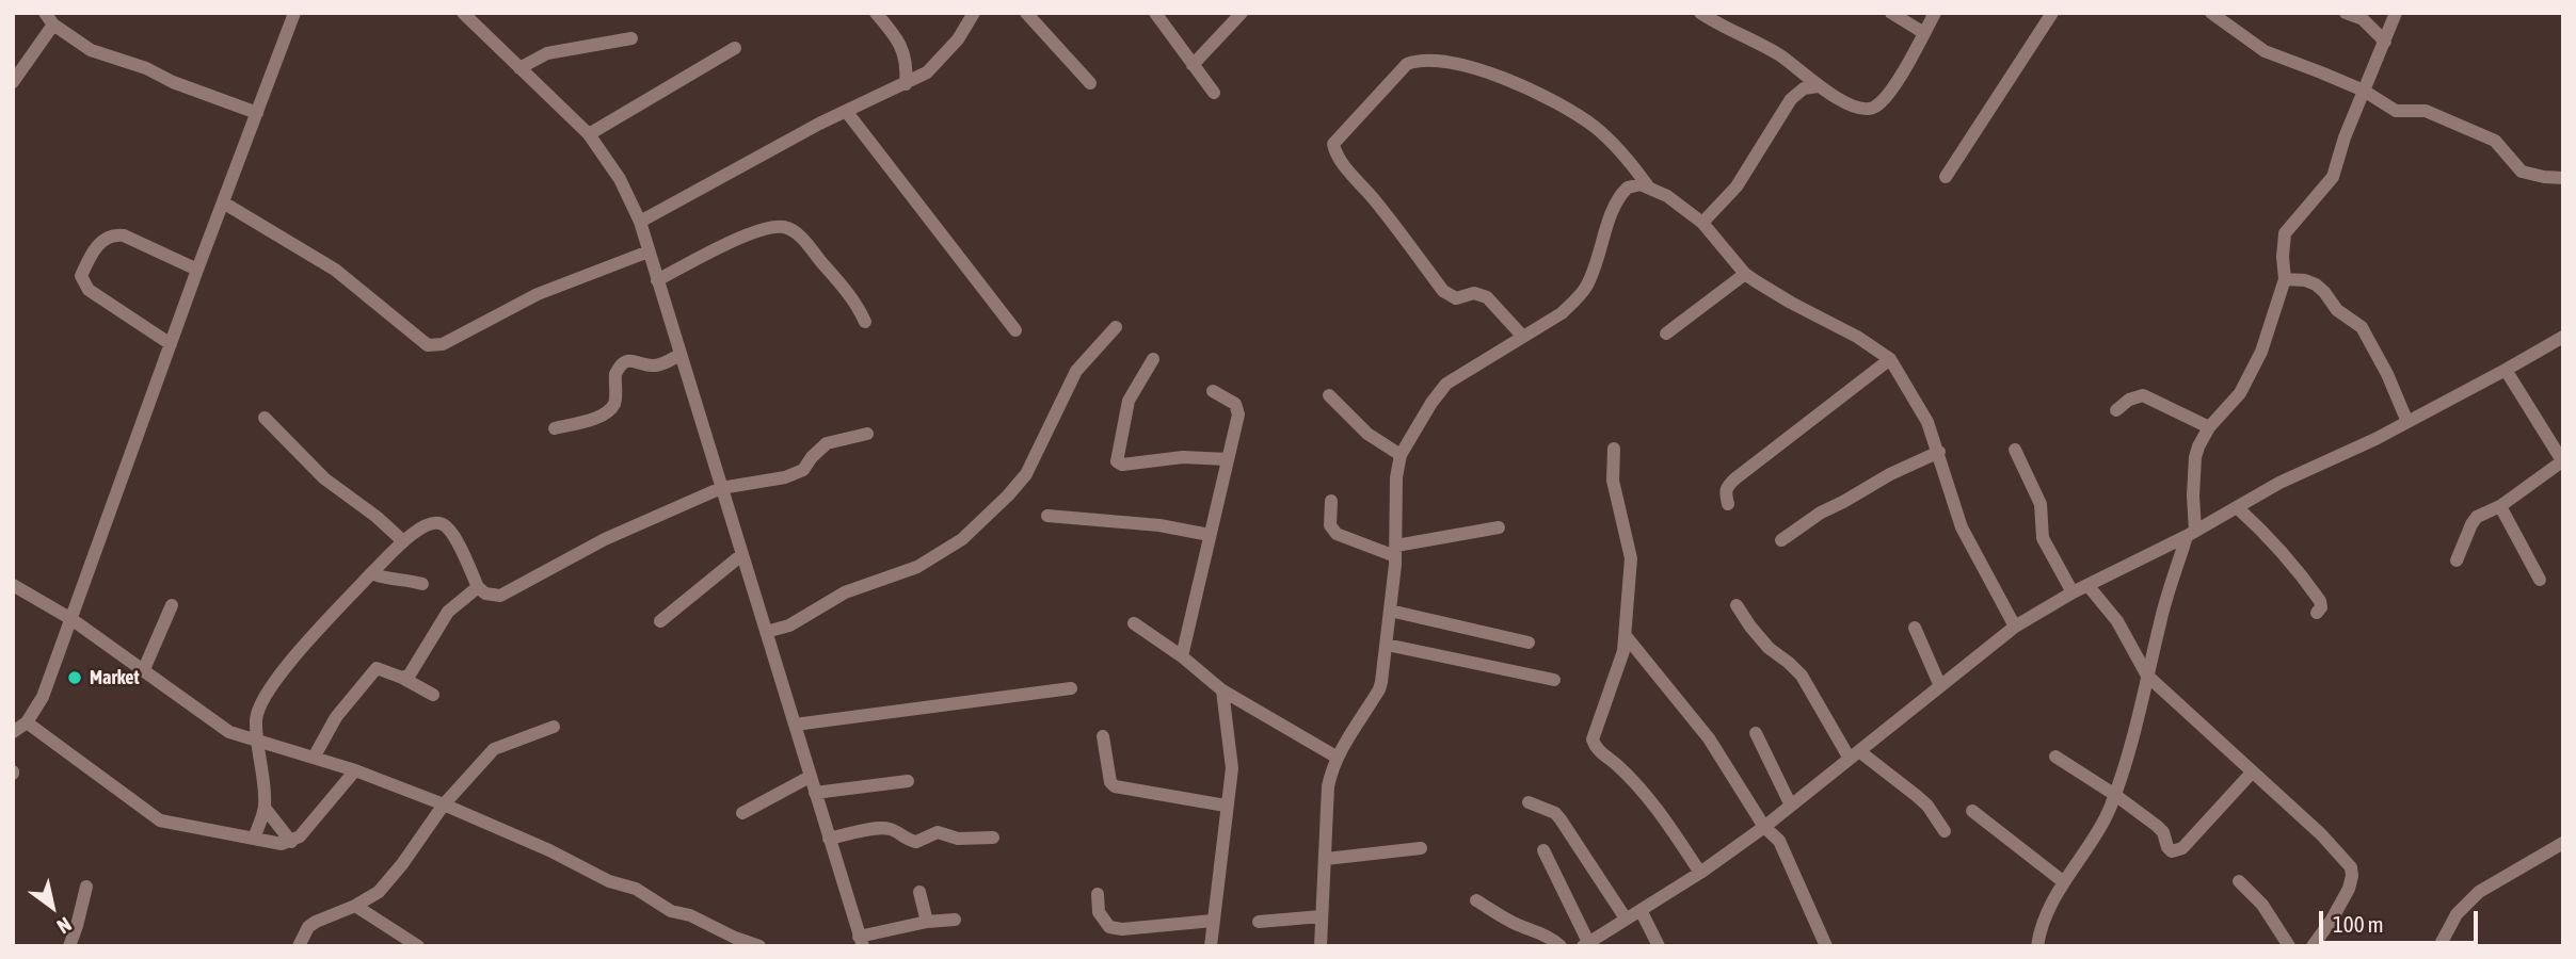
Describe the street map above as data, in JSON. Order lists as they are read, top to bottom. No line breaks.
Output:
{"places":["Market"],"scale_bar":"100 m","north":"bottom right"}
